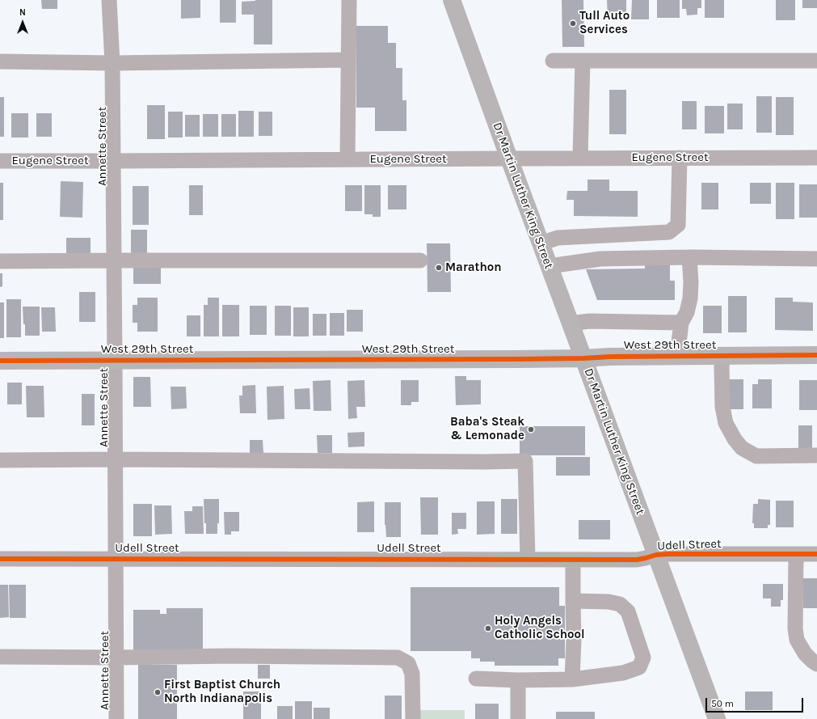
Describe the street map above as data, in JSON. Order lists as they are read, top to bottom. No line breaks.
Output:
{"streets":{"main road":["Dr Martin Luther King Street","West 29th Street"],"street":["Annette Street","Eugene Street","Udell Street"]},"crossings":[["Annette Street","Eugene Street"],["Annette Street","West 29th Street"],["Annette Street","Udell Street"],["Eugene Street","Dr Martin Luther King Street"],["Dr Martin Luther King Street","West 29th Street"],["Dr Martin Luther King Street","Udell Street"]],"places":["Tull Auto Services","Marathon","Baba's Steak & Lemonade","Holy Angels Catholic School","First Baptist Church North Indianapolis"],"scale_bar":"50 m","north":"top"}
